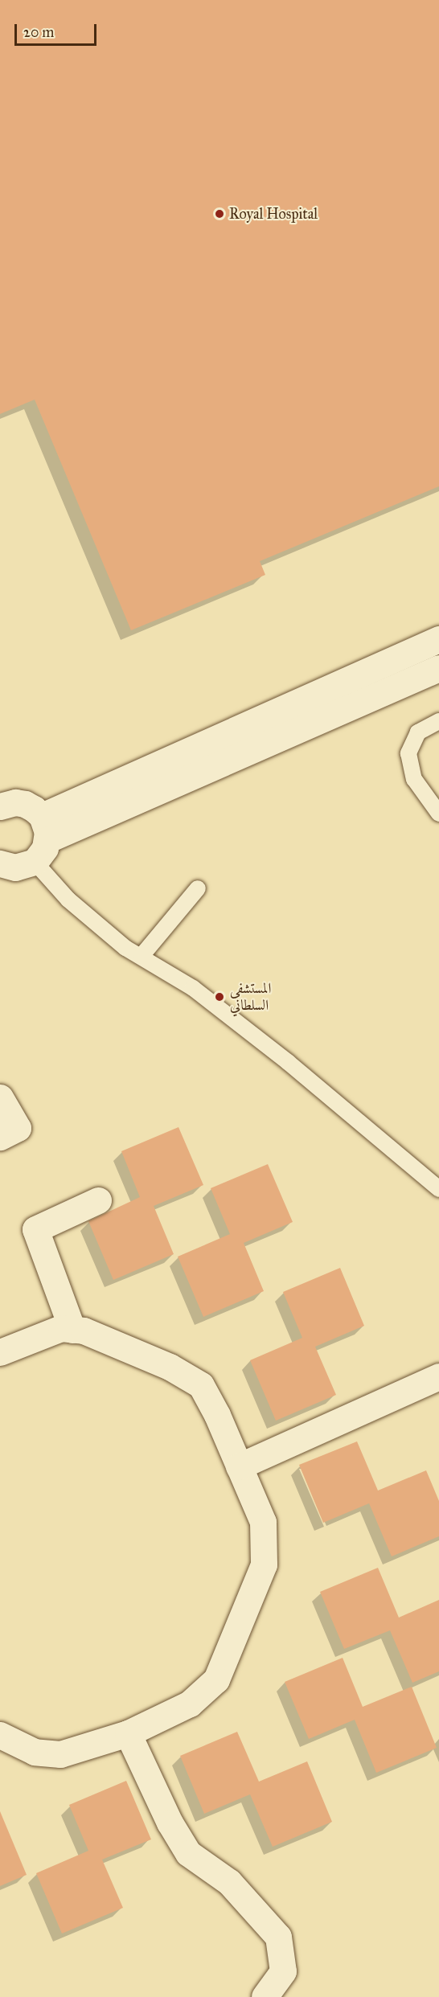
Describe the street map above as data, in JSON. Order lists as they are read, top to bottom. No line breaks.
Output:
{"places":["Royal Hospital","المستشفى السلطاني"],"scale_bar":"20 m"}
